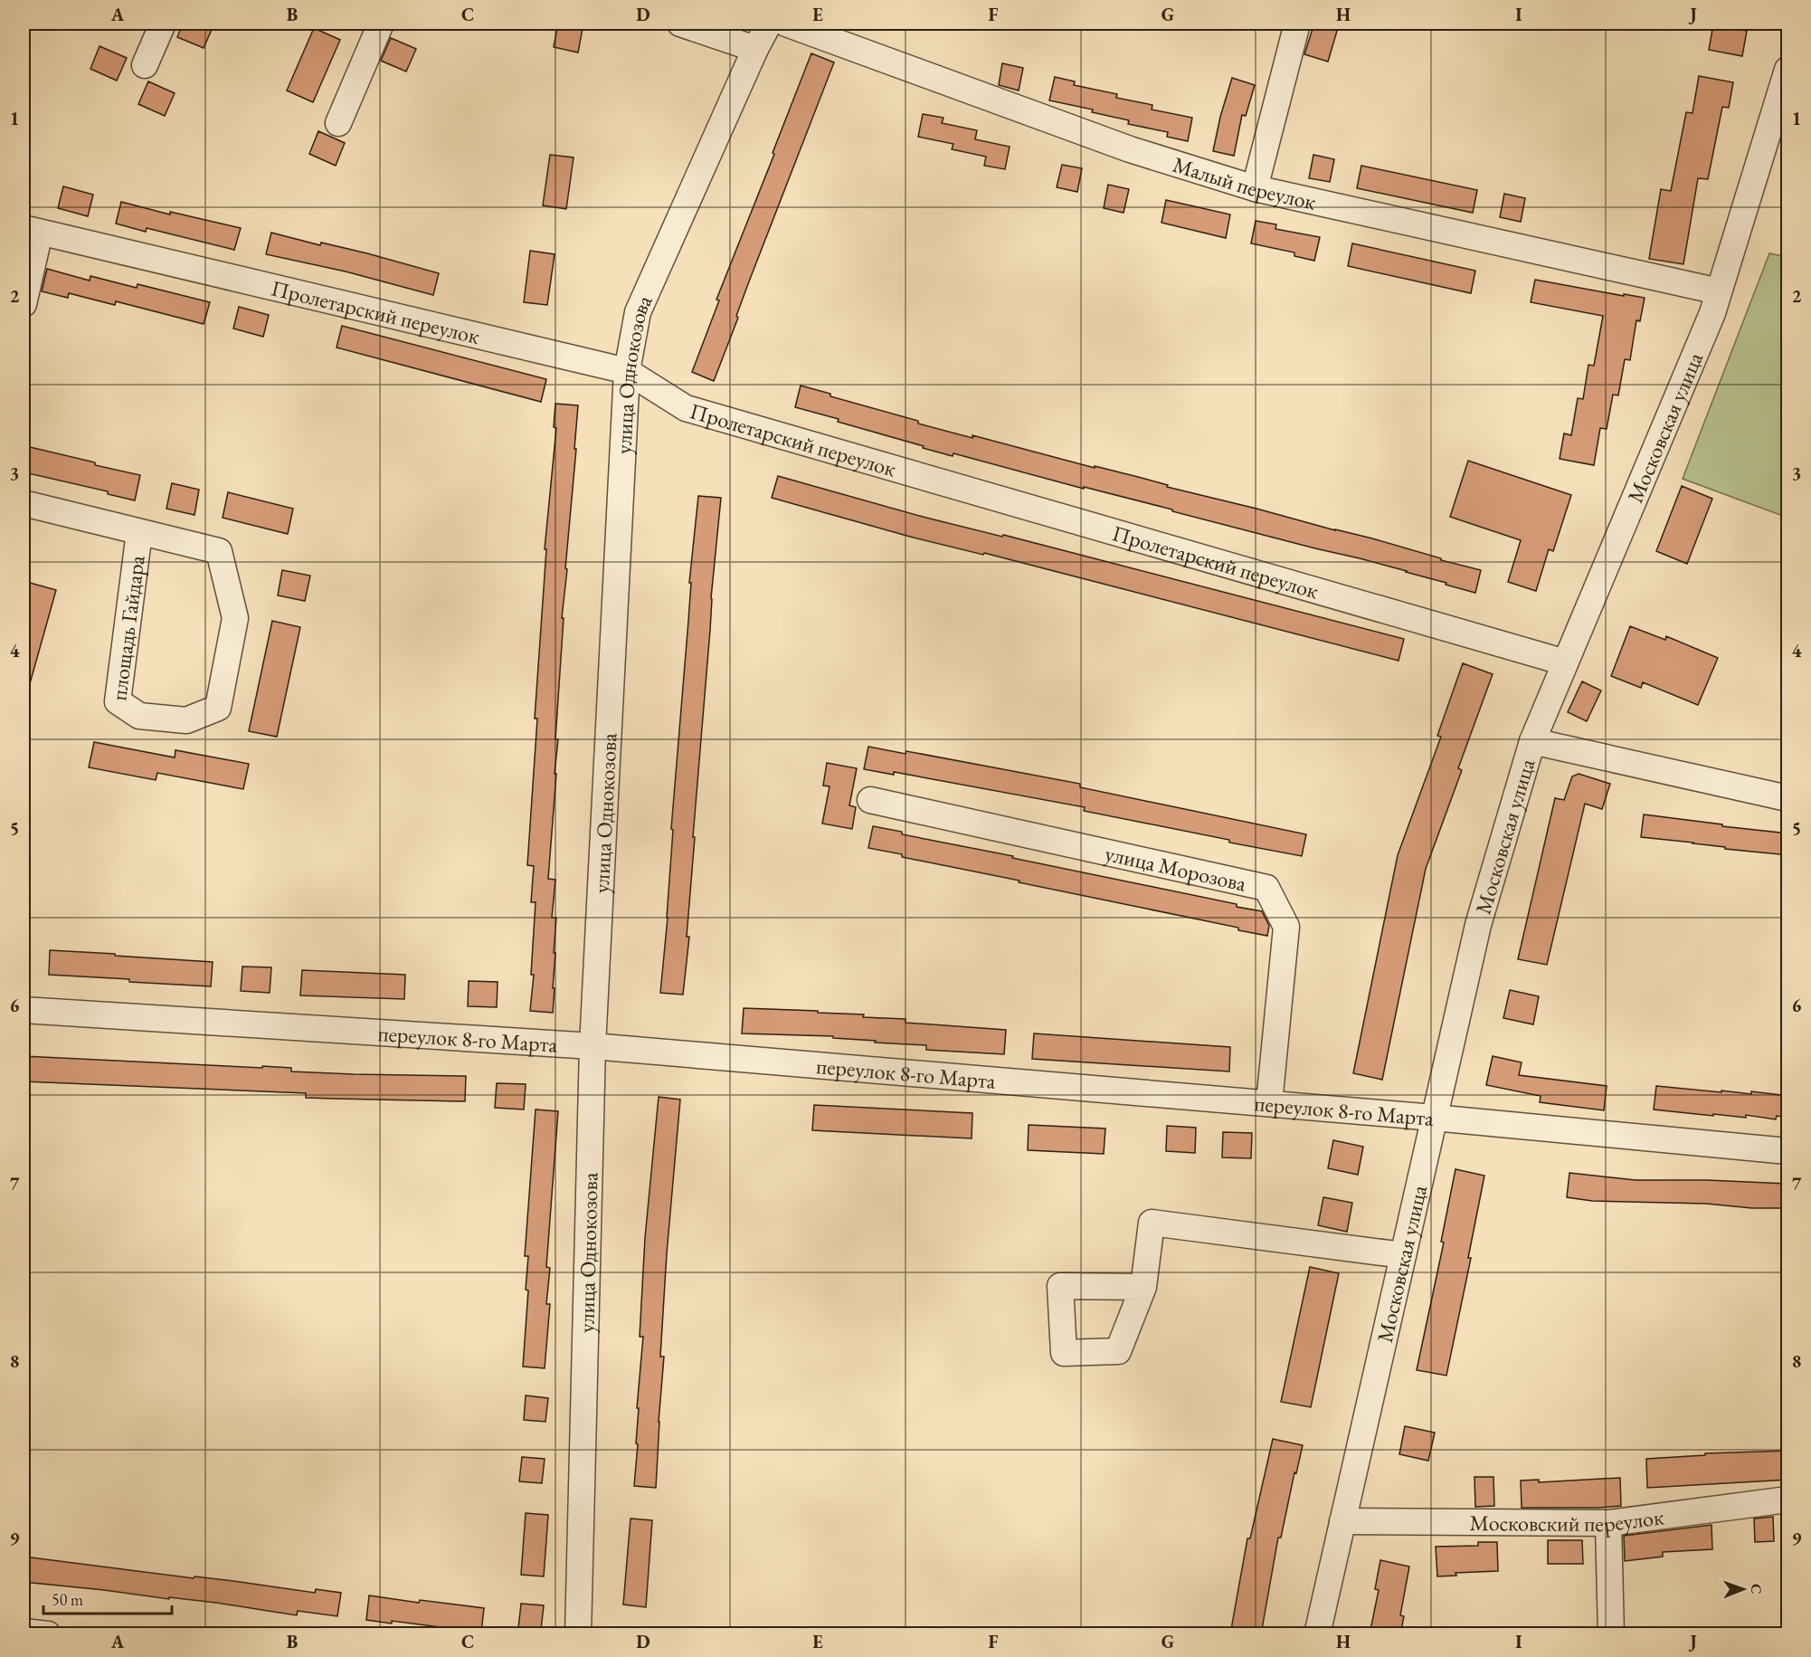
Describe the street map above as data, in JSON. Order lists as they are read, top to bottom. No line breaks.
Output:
{"streets":{"street":["Малый переулок","Пролетарский переулок","улица Однокозова","Московская улица","площадь Гайдара","улица Морозова","переулок 8-го Марта","Московский переулок"]},"crossings":[["Малый переулок","Московская улица"],["Пролетарский переулок","улица Однокозова"],["Пролетарский переулок","Московская улица"],["улица Однокозова","переулок 8-го Марта"],["Московская улица","переулок 8-го Марта"],["Московская улица","Московский переулок"],["улица Морозова","переулок 8-го Марта"]],"scale_bar":"50 m","north":"right","grid":{"columns":["A","B","C","D","E","F","G","H","I","J"],"rows":["1","2","3","4","5","6","7","8","9"]}}
